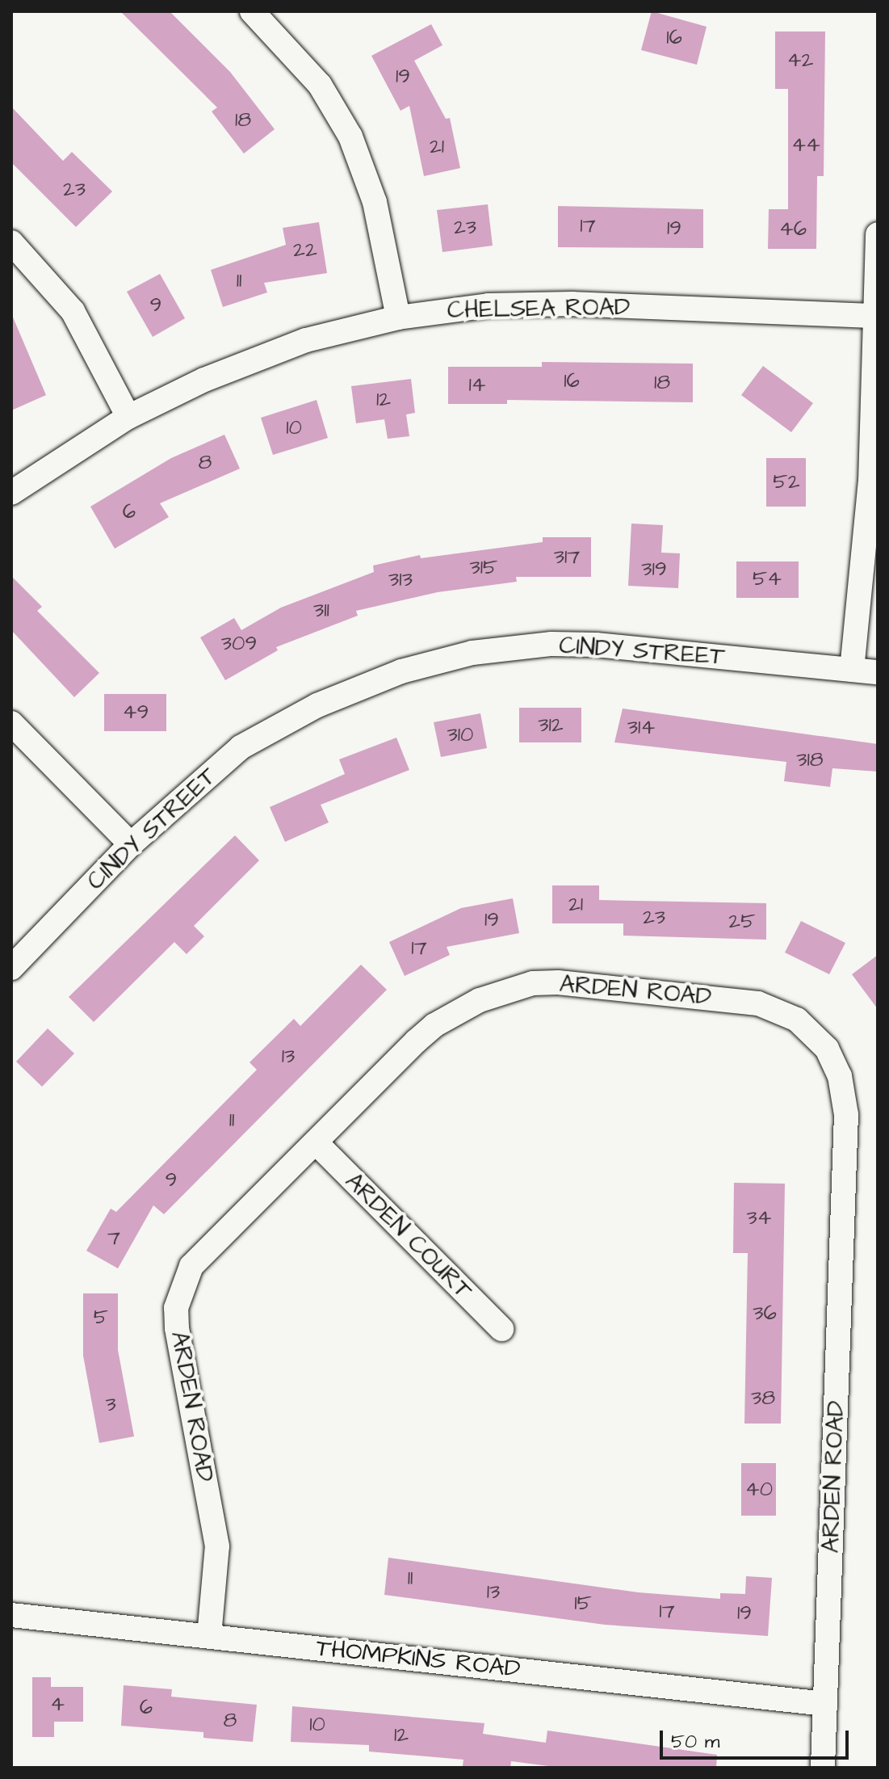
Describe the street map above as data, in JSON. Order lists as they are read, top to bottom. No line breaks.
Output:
{"streets":{"street":["CHELSEA ROAD","CINDY STREET","ARDEN ROAD","ARDEN COURT","THOMPKINS ROAD"]},"crossings":[["ARDEN ROAD","ARDEN COURT"],["ARDEN ROAD","THOMPKINS ROAD"]],"house_numbers":["16","42","19","18","44","21","23","17","23","19","46","22","11","9","16","18","14","12","10","8","52","6","317","315","319","54","313","311","309","49","312","314","310","318","21","23","19","25","17","13","11","9","34","7","36","5","38","3","40","11","13","15","17","19","4","6","8","10","12"],"scale_bar":"50 m"}
